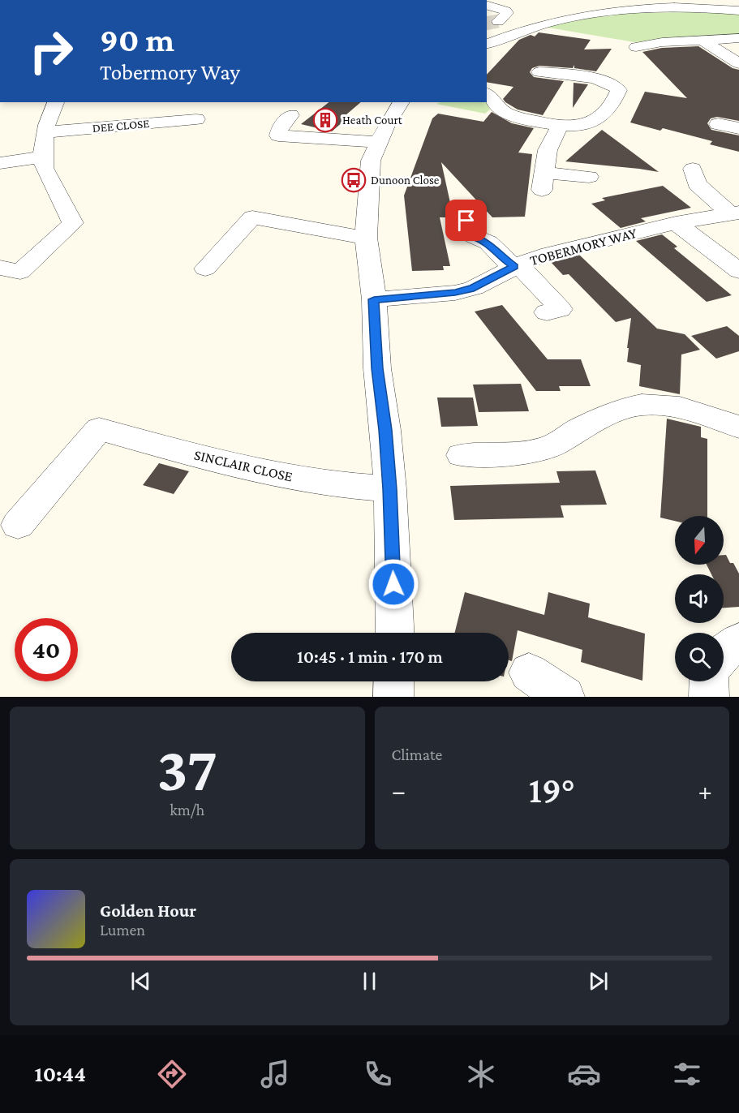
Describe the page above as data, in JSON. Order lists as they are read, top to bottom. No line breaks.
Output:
{"streets":{"street":["DEE CLOSE","TOBERMORY WAY","SINCLAIR CLOSE"]},"places":{"building":["Heath Court"],"bus stop":["Dunoon Close"]},"north":"bottom","page":{"turn":["90 m","Tobermory Way"],"limit":"40","trip":"10:45 · 1 min · 170 m","tile":[["37","km/h"],"Climate"],"heat":["−","19°","+"],"song":["Golden Hour","Lumen"],"tabs":"10:44"}}
